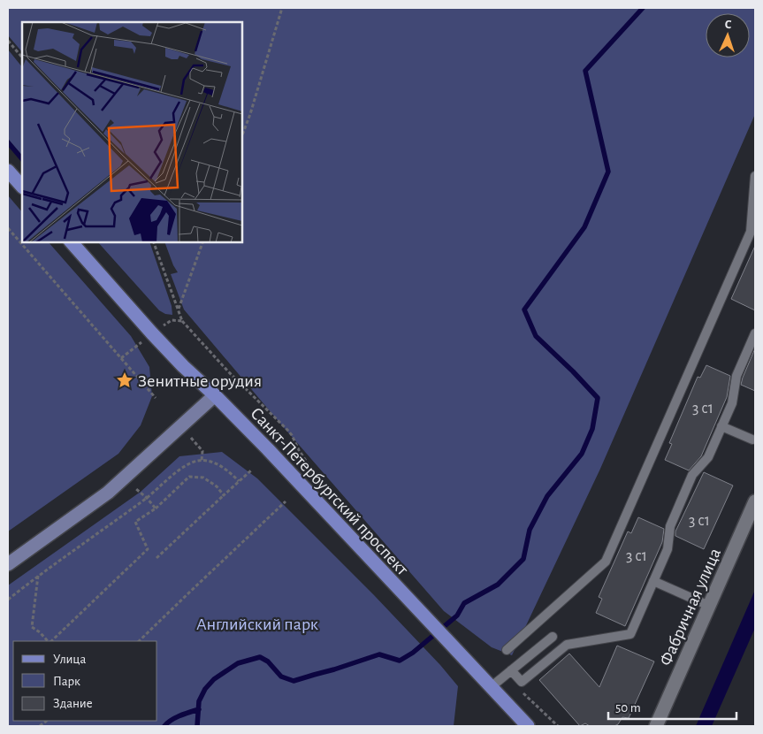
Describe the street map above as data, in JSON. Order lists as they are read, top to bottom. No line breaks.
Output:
{"streets":{"main road":["Санкт-Петербургский проспект"],"street":["Фабричная улица"]},"parks":["Английский парк"],"places":{"place":["Зенитные орудия"]},"house_numbers":["3 с1","3 с1","3 с1"],"legend":["Улица","Парк","Здание"],"scale_bar":"50 m","north":"top"}
